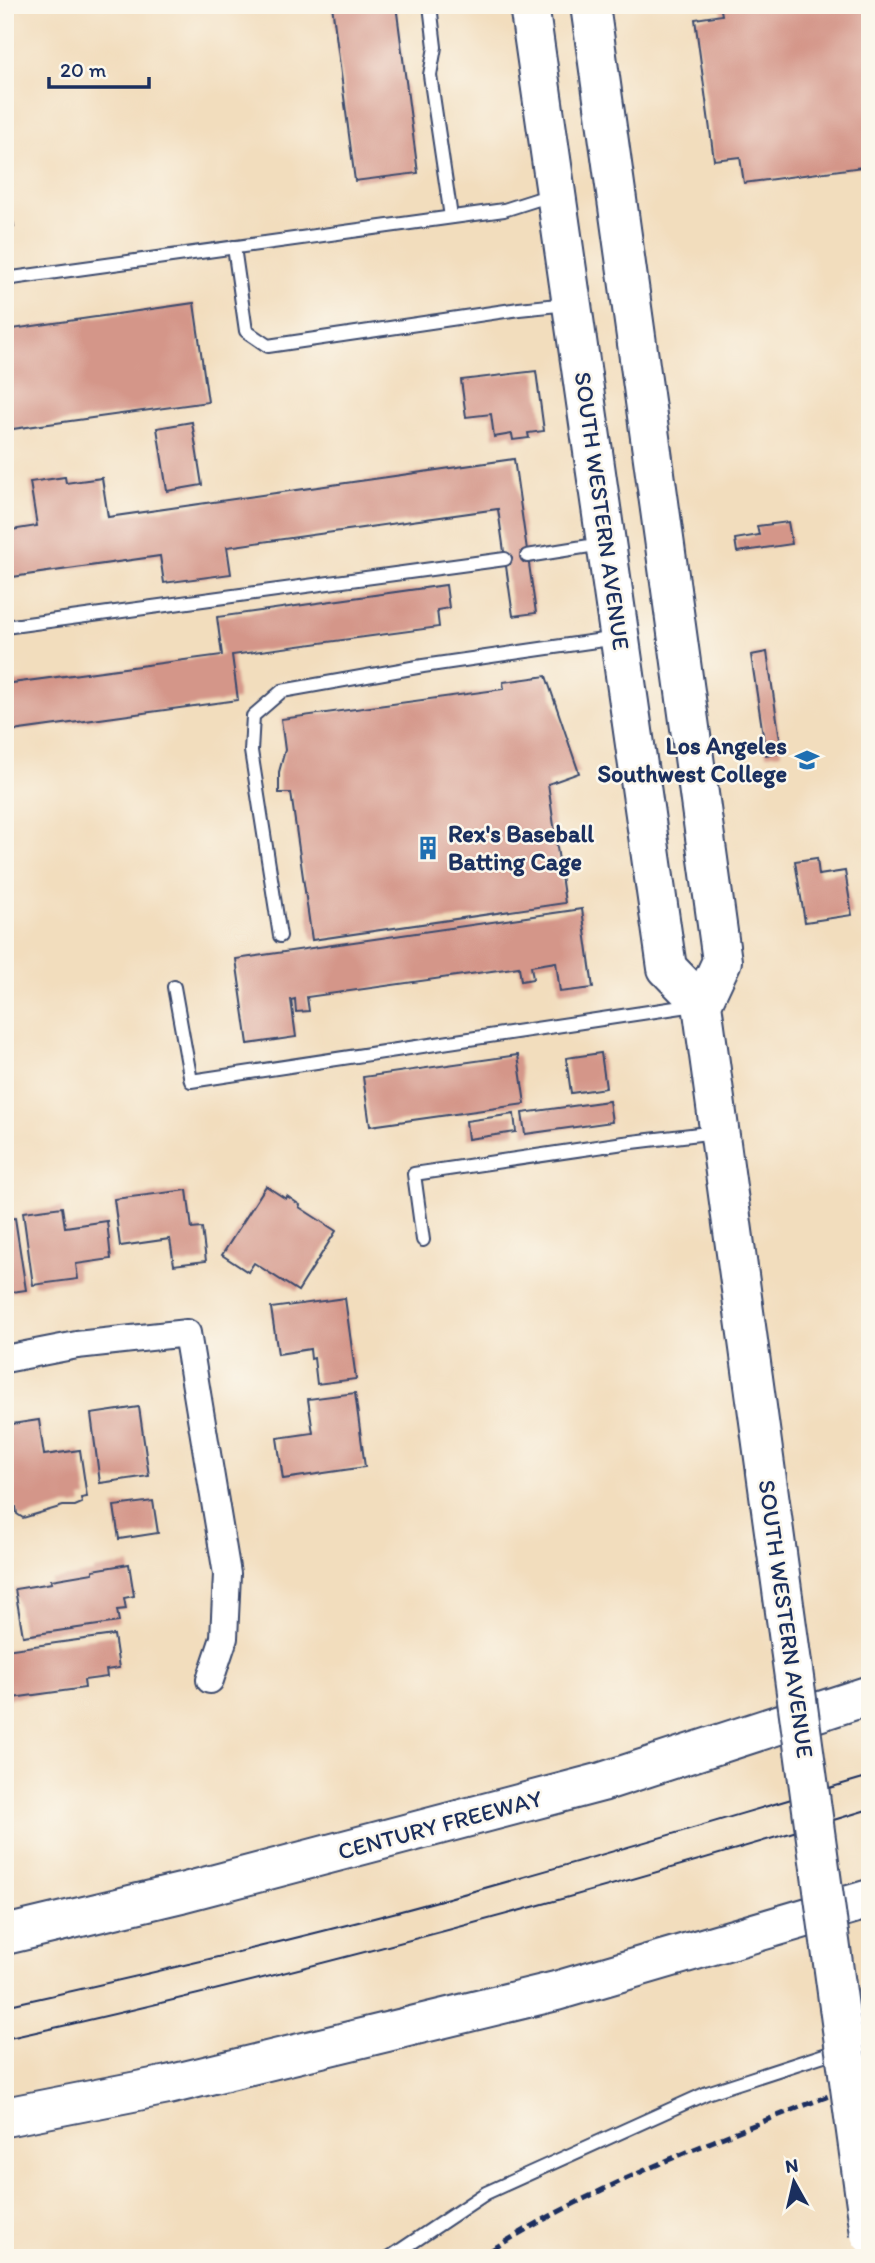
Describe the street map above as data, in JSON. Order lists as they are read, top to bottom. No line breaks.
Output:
{"streets":{"main road":["SOUTH WESTERN AVENUE","CENTURY FREEWAY"]},"places":{"school or university":["Los Angeles Southwest College"],"building":["Rex's Baseball Batting Cage"]},"scale_bar":"20 m","north":"top"}
